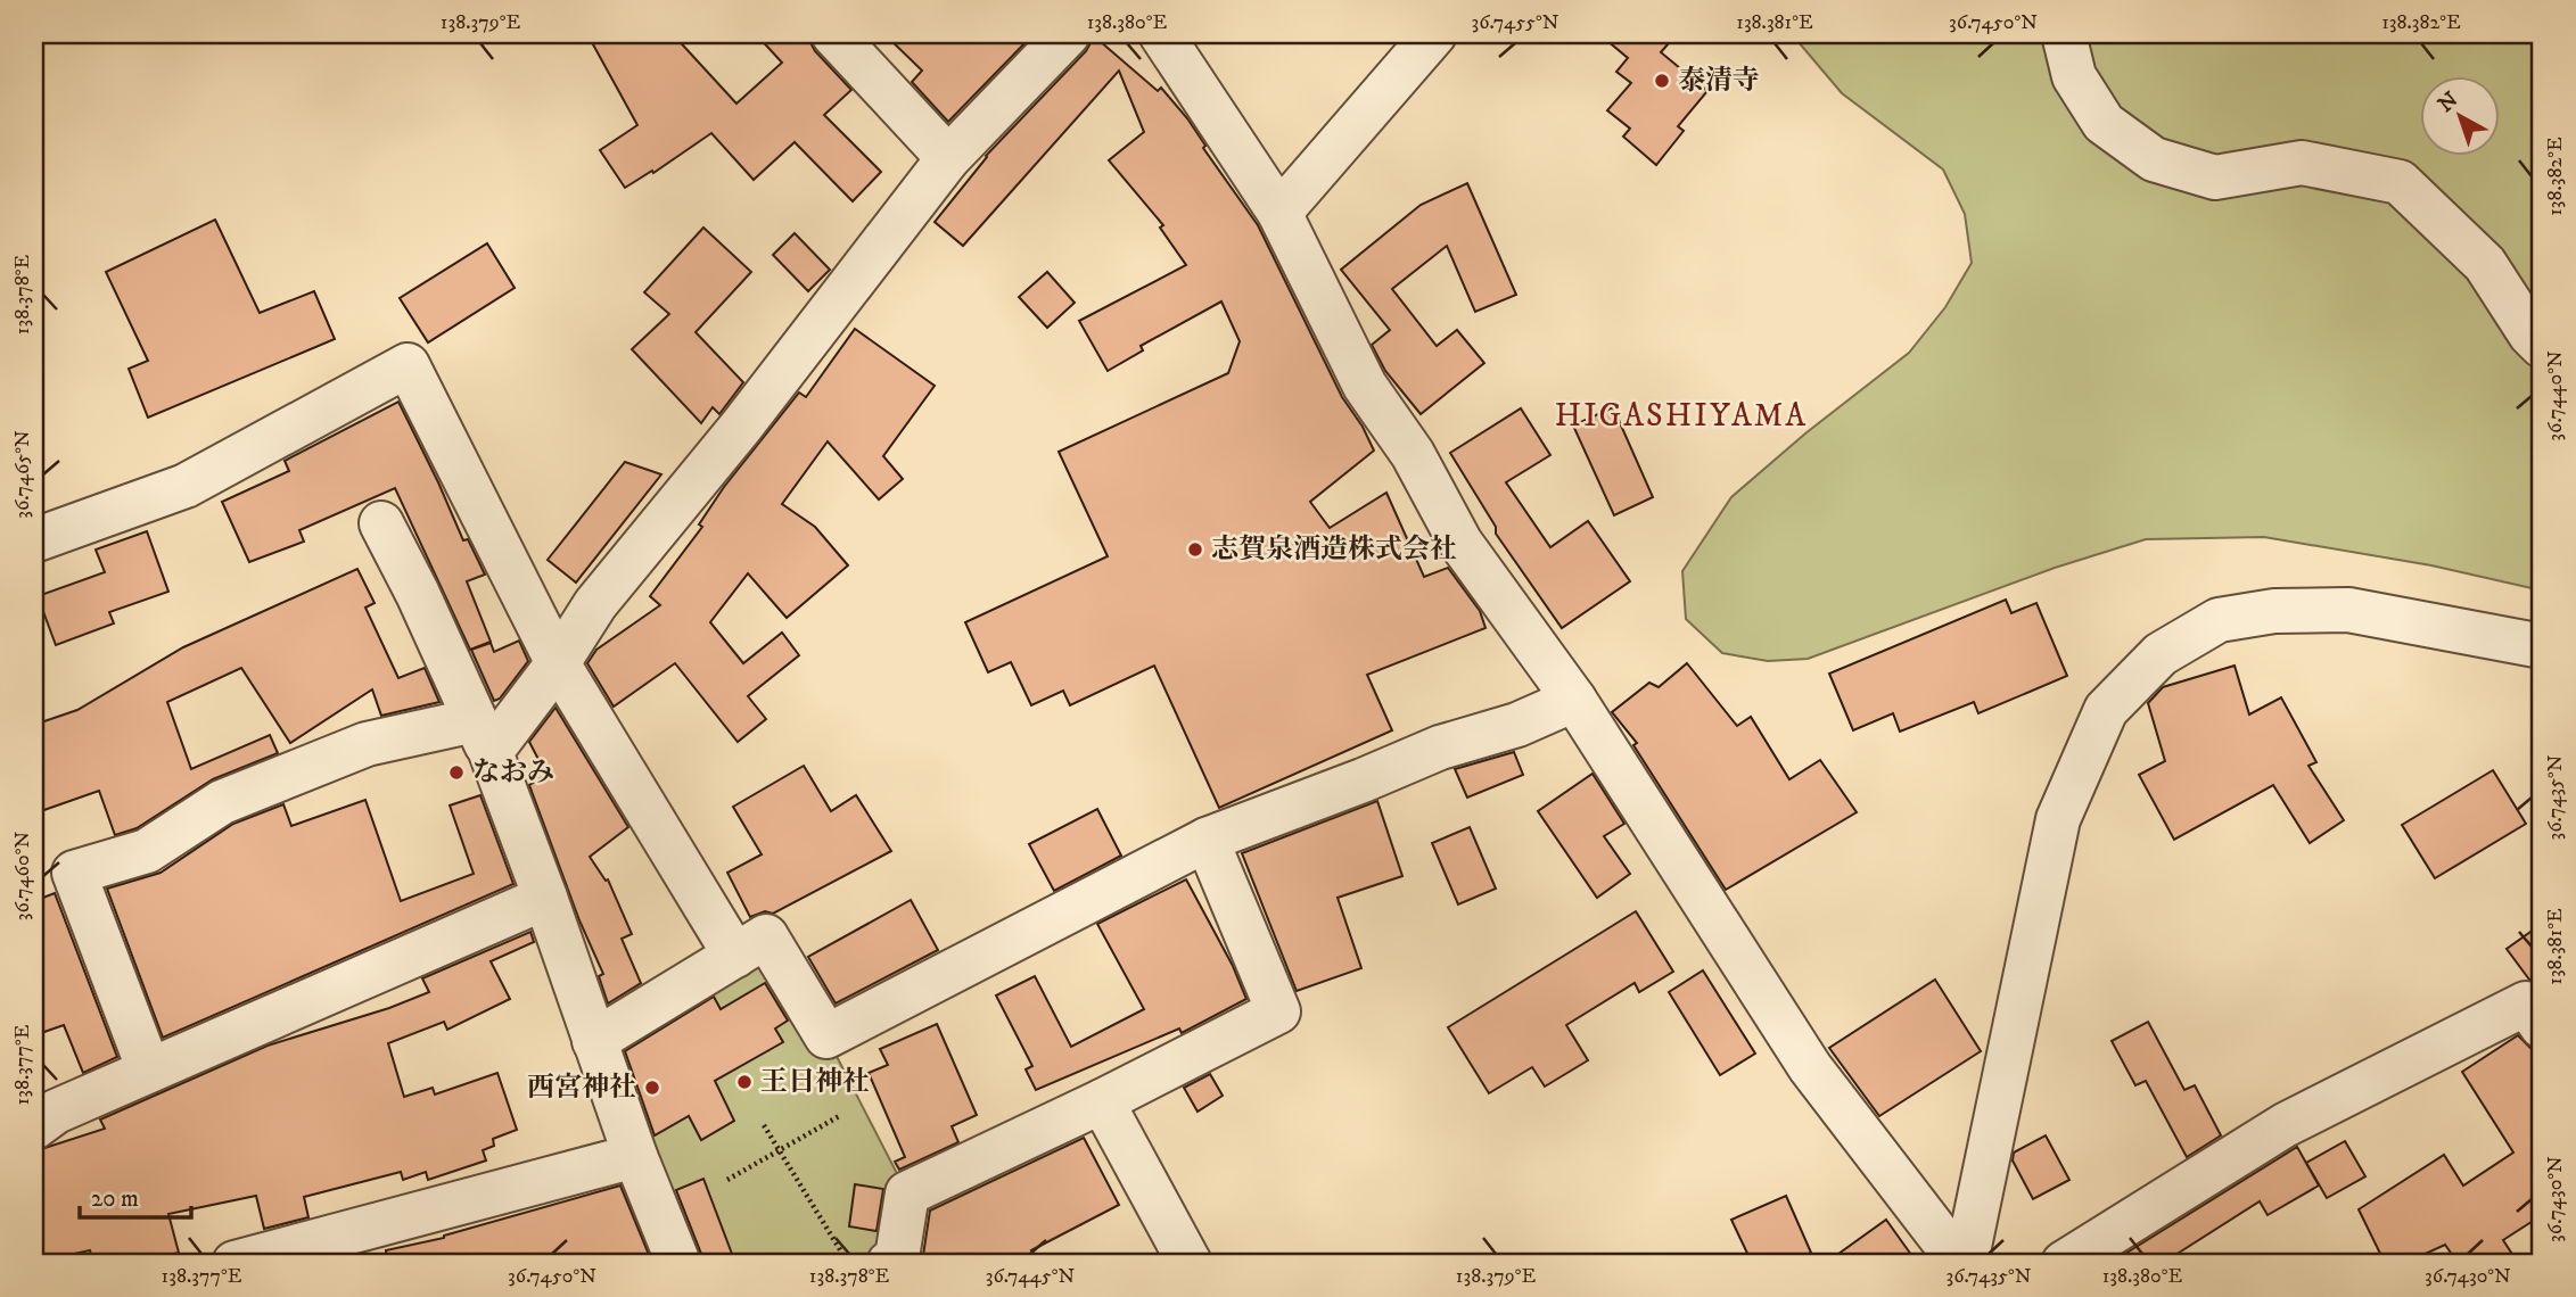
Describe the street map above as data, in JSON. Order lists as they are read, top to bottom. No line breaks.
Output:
{"districts":["HIGASHIYAMA"],"places":["泰清寺","志賀泉酒造株式会社","なおみ","王日神社","西宮神社"],"scale_bar":"20 m","north":"top left","coordinates":["138.379°E","138.380°E","36.7455°N","138.381°E","36.7450°N","138.382°E","138.378°E","36.7440°N","36.7465°N","36.7435°N","36.7460°N","138.377°E","36.7430°N","36.7445°N"]}
